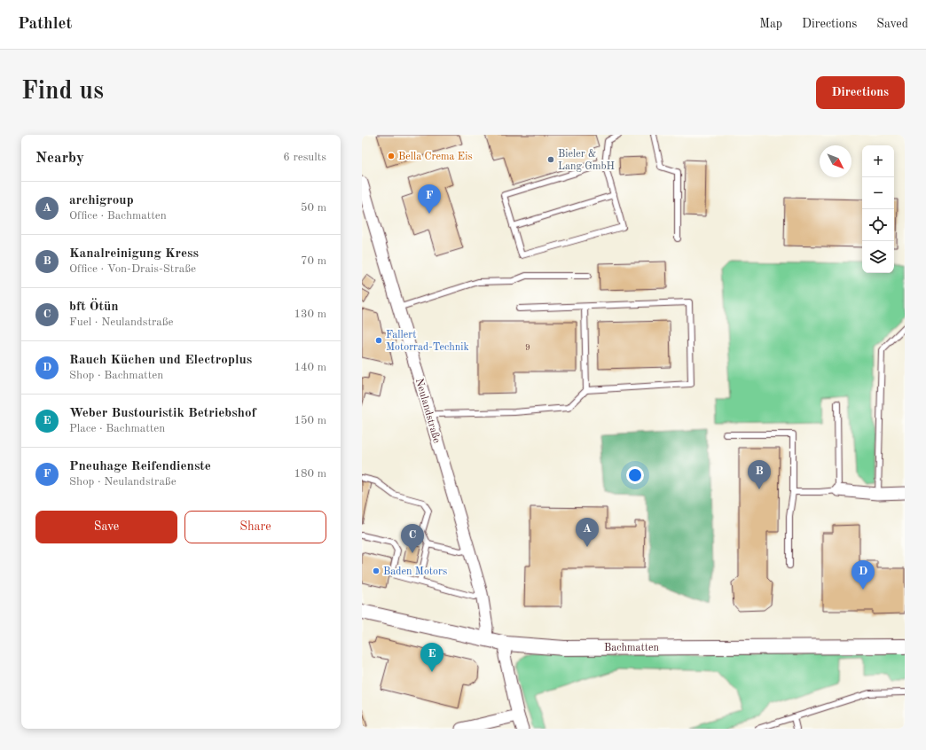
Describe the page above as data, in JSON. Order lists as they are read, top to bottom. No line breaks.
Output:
{"streets":{"street":["Neulandstraße","Bachmatten"]},"crossings":[["Neulandstraße","Bachmatten"]],"places":["Bella Crema Eis","Bieler & Lang GmbH","Fallert Motorrad-Technik","Baden Motors"],"house_numbers":["9"],"north":"bottom right","page":{"header":"Pathlet","nav":["Map","Directions","Saved"],"buttons":["Directions",["Save","Share"]],"title":"Find us","heading":["Nearby","6 results"],"map_buttons":["+","−"],"list":[{"mark":"A","name":"archigroup","note":"Office · Bachmatten","value":"50 m"},{"mark":"B","name":"Kanalreinigung Kress","note":"Office · Von-Drais-Straße","value":"70 m"},{"mark":"C","name":"bft Ötün","note":"Fuel · Neulandstraße","value":"130 m"},{"mark":"D","name":"Rauch Küchen und Electroplus","note":"Shop · Bachmatten","value":"140 m"},{"mark":"E","name":"Weber Bustouristik Betriebshof","note":"Place · Bachmatten","value":"150 m"},{"mark":"F","name":"Pneuhage Reifendienste","note":"Shop · Neulandstraße","value":"180 m"}],"pins":["F","B","A","C","D","E"]}}
